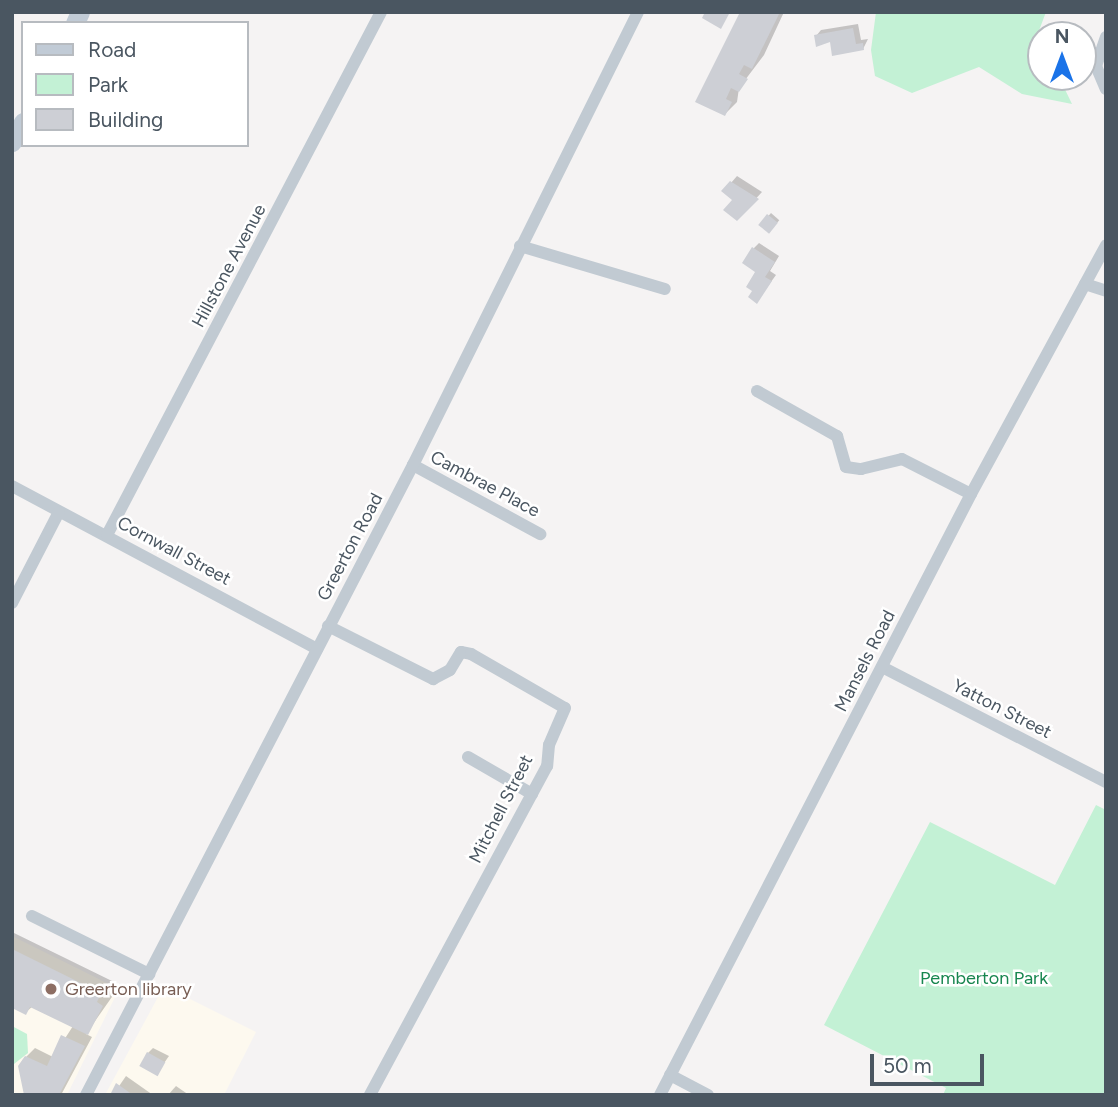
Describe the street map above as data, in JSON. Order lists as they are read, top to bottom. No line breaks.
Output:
{"streets":{"street":["Hillstone Avenue","Cambrae Place","Greerton Road","Cornwall Street","Mansels Road","Yatton Street","Mitchell Street"]},"crossings":[["Hillstone Avenue","Cornwall Street"],["Cambrae Place","Greerton Road"],["Greerton Road","Cornwall Street"],["Greerton Road","Mitchell Street"],["Mansels Road","Yatton Street"]],"parks":["Pemberton Park"],"places":["Greerton library"],"legend":["Road","Park","Building"],"scale_bar":"50 m","north":"top"}
